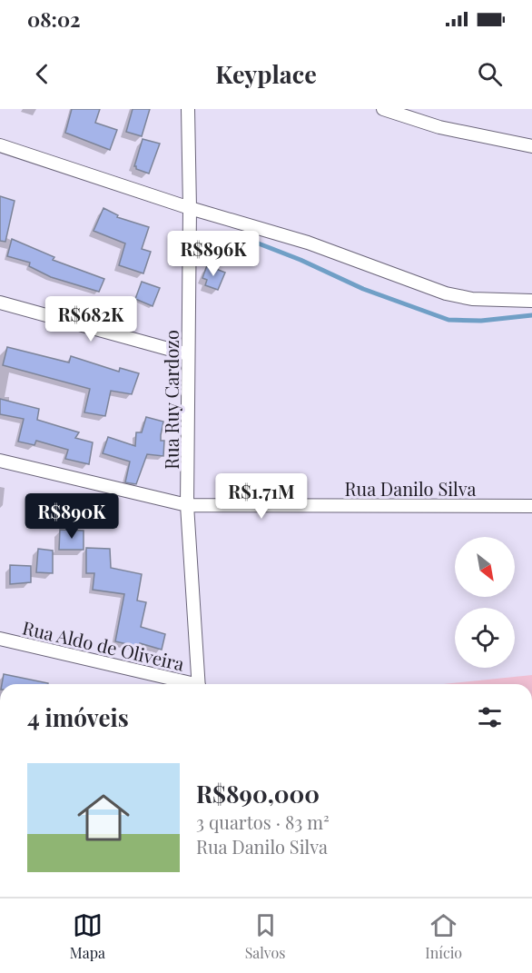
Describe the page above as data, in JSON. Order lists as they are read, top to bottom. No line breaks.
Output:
{"streets":{"street":["Rua Ruy Cardozo","Rua Danilo Silva","Rua Aldo de Oliveira"]},"crossings":[["Rua Ruy Cardozo","Rua Danilo Silva"]],"north":"bottom right","page":{"status":"08:02","header":"Keyplace","price":["R$896K","R$682K","R$1.71M","R$890K"],"heading":"4 imóveis","list":[{"name":"R$890,000","note":"3 quartos · 83 m² · Rua Danilo Silva"}],"tabs":["Mapa","Salvos","Início"]}}
